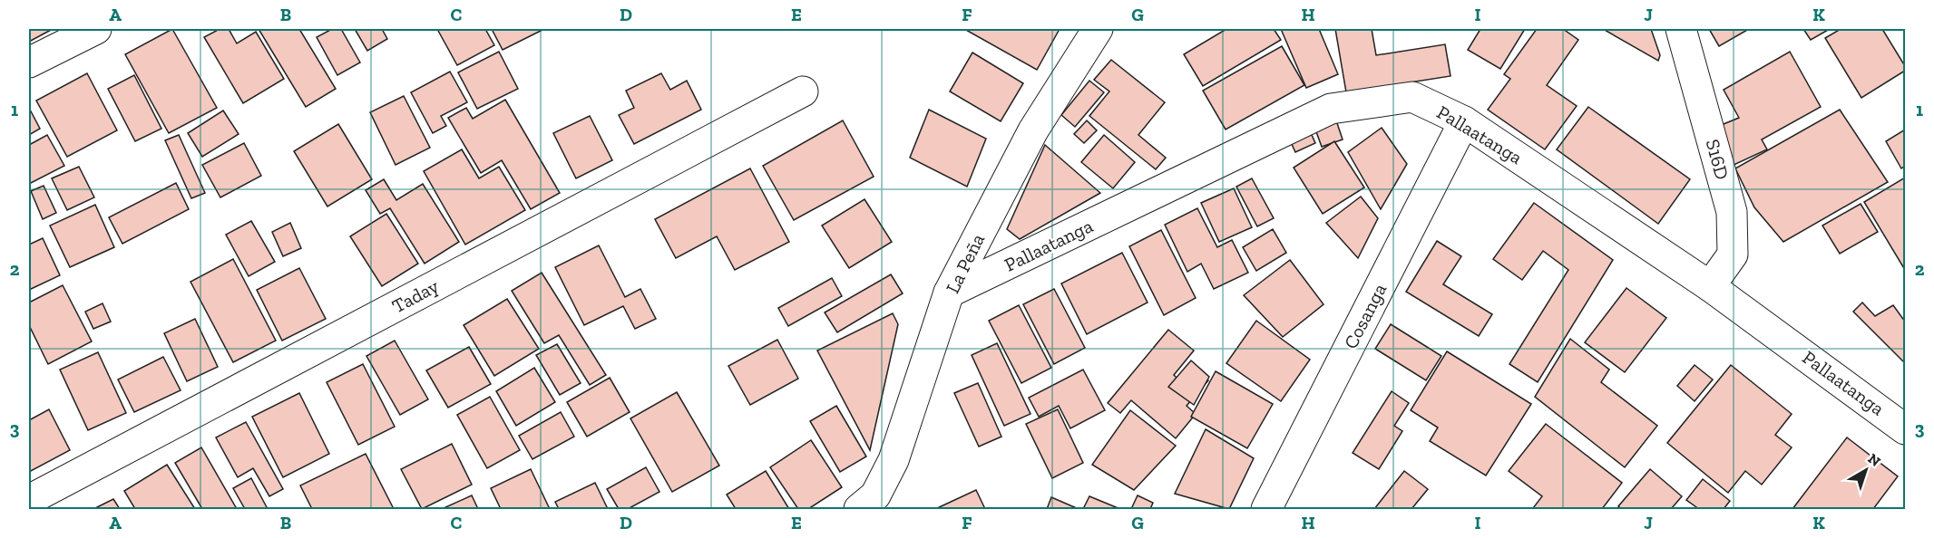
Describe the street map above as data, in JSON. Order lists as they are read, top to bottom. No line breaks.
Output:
{"streets":{"street":["Pallaatanga","S16D","La Peña","Taday","Cosanga"]},"crossings":[["Pallaatanga","S16D"],["Pallaatanga","La Peña"],["Pallaatanga","Cosanga"]],"north":"top right","grid":{"columns":["A","B","C","D","E","F","G","H","I","J","K"],"rows":["1","2","3"]}}
